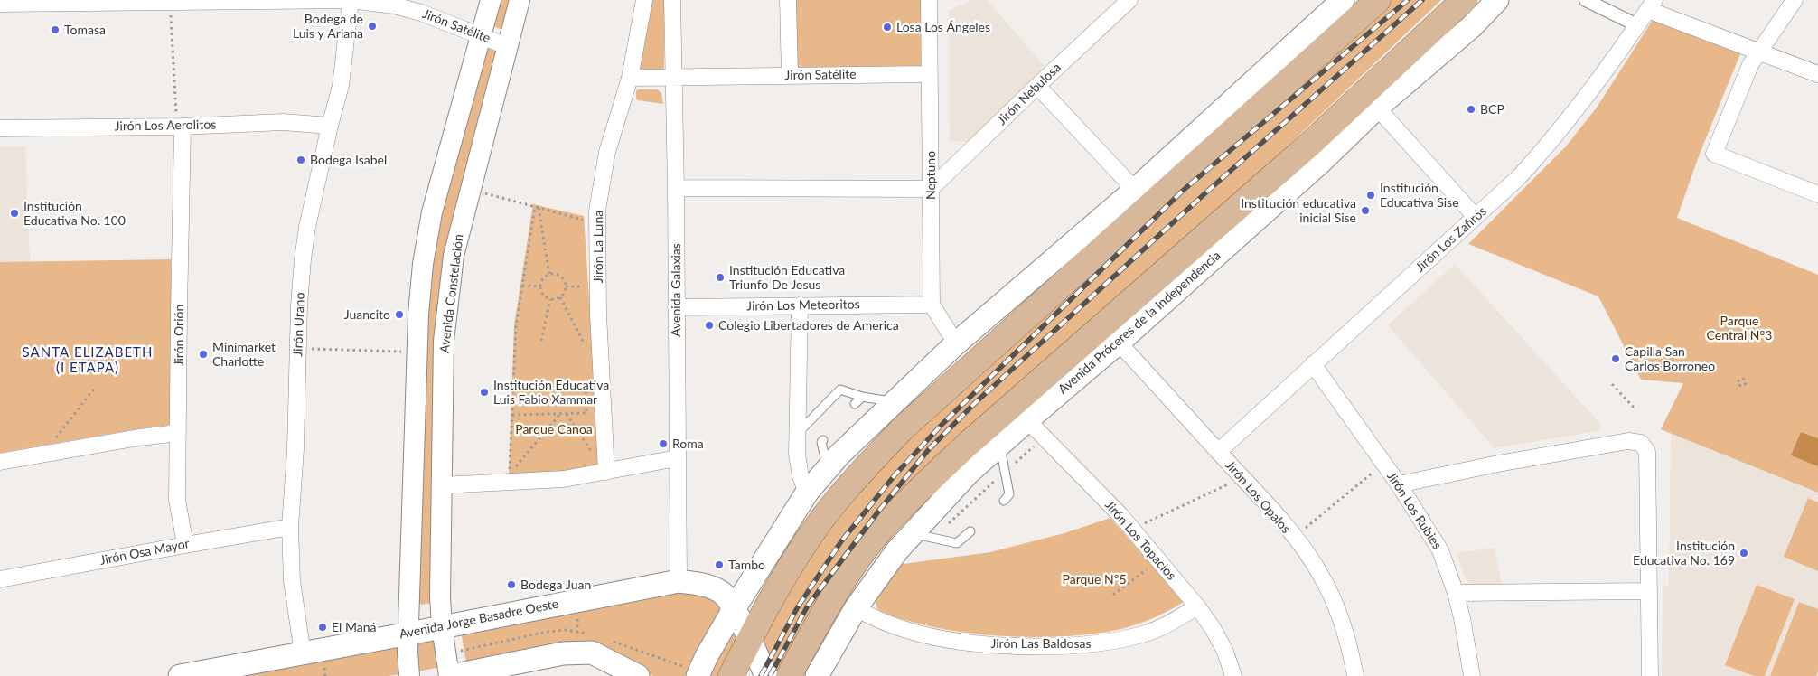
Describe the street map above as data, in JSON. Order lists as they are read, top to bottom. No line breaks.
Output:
{"streets":{"main road":["Avenida Próceres de la Independencia","Avenida Jorge Basadre Oeste"],"street":["Jirón Satélite","Jirón Nebulosa","Jirón Los Aerolitos","Neptuno","Jirón Los Zafiros","Jirón La Luna","Avenida Galaxias","Avenida Constelación","Jirón Los Meteoritos","Jirón Urano","Jirón Orión","Jirón Los Opalos","Jirón Los Rubies","Jirón Los Topacios","Jirón Osa Mayor","Jirón Las Baldosas"]},"crossings":[["Jirón Satélite","Neptuno"],["Jirón Satélite","Jirón La Luna"],["Jirón Satélite","Avenida Galaxias"],["Jirón Satélite","Avenida Constelación"],["Jirón Satélite","Jirón Urano"],["Jirón Nebulosa","Neptuno"],["Jirón Los Aerolitos","Jirón Urano"],["Jirón Los Aerolitos","Jirón Orión"],["Neptuno","Jirón Los Meteoritos"],["Jirón Los Zafiros","Jirón Los Opalos"],["Jirón Los Zafiros","Jirón Los Rubies"],["Avenida Galaxias","Jirón Los Meteoritos"],["Avenida Galaxias","Avenida Jorge Basadre Oeste"],["Avenida Constelación","Avenida Jorge Basadre Oeste"],["Avenida Próceres de la Independencia","Jirón Los Opalos"],["Avenida Próceres de la Independencia","Jirón Los Topacios"],["Avenida Próceres de la Independencia","Jirón Las Baldosas"],["Jirón Urano","Jirón Osa Mayor"],["Jirón Urano","Avenida Jorge Basadre Oeste"],["Jirón Orión","Jirón Osa Mayor"],["Jirón Los Topacios","Jirón Las Baldosas"]],"districts":["SANTA ELIZABETH (I ETAPA)"],"parks":["Parque Central N°3","Parque Canoa","Parque Nº5"],"places":["Bodega de Luis y Ariana","Losa Los Ángeles","Tomasa","BCP","Bodega Isabel","Institución Educativa Sise","Institución educativa inicial Sise","Institución Educativa No. 100","Institución Educativa Triunfo De Jesus","Juancito","Colegio Libertadores de America","Minimarket Charlotte","Capilla San Carlos Borroneo","Institución Educativa Luis Fabio Xammar","Roma","Institución Educativa No. 169","Tambo","Bodega Juan","El Maná"]}
